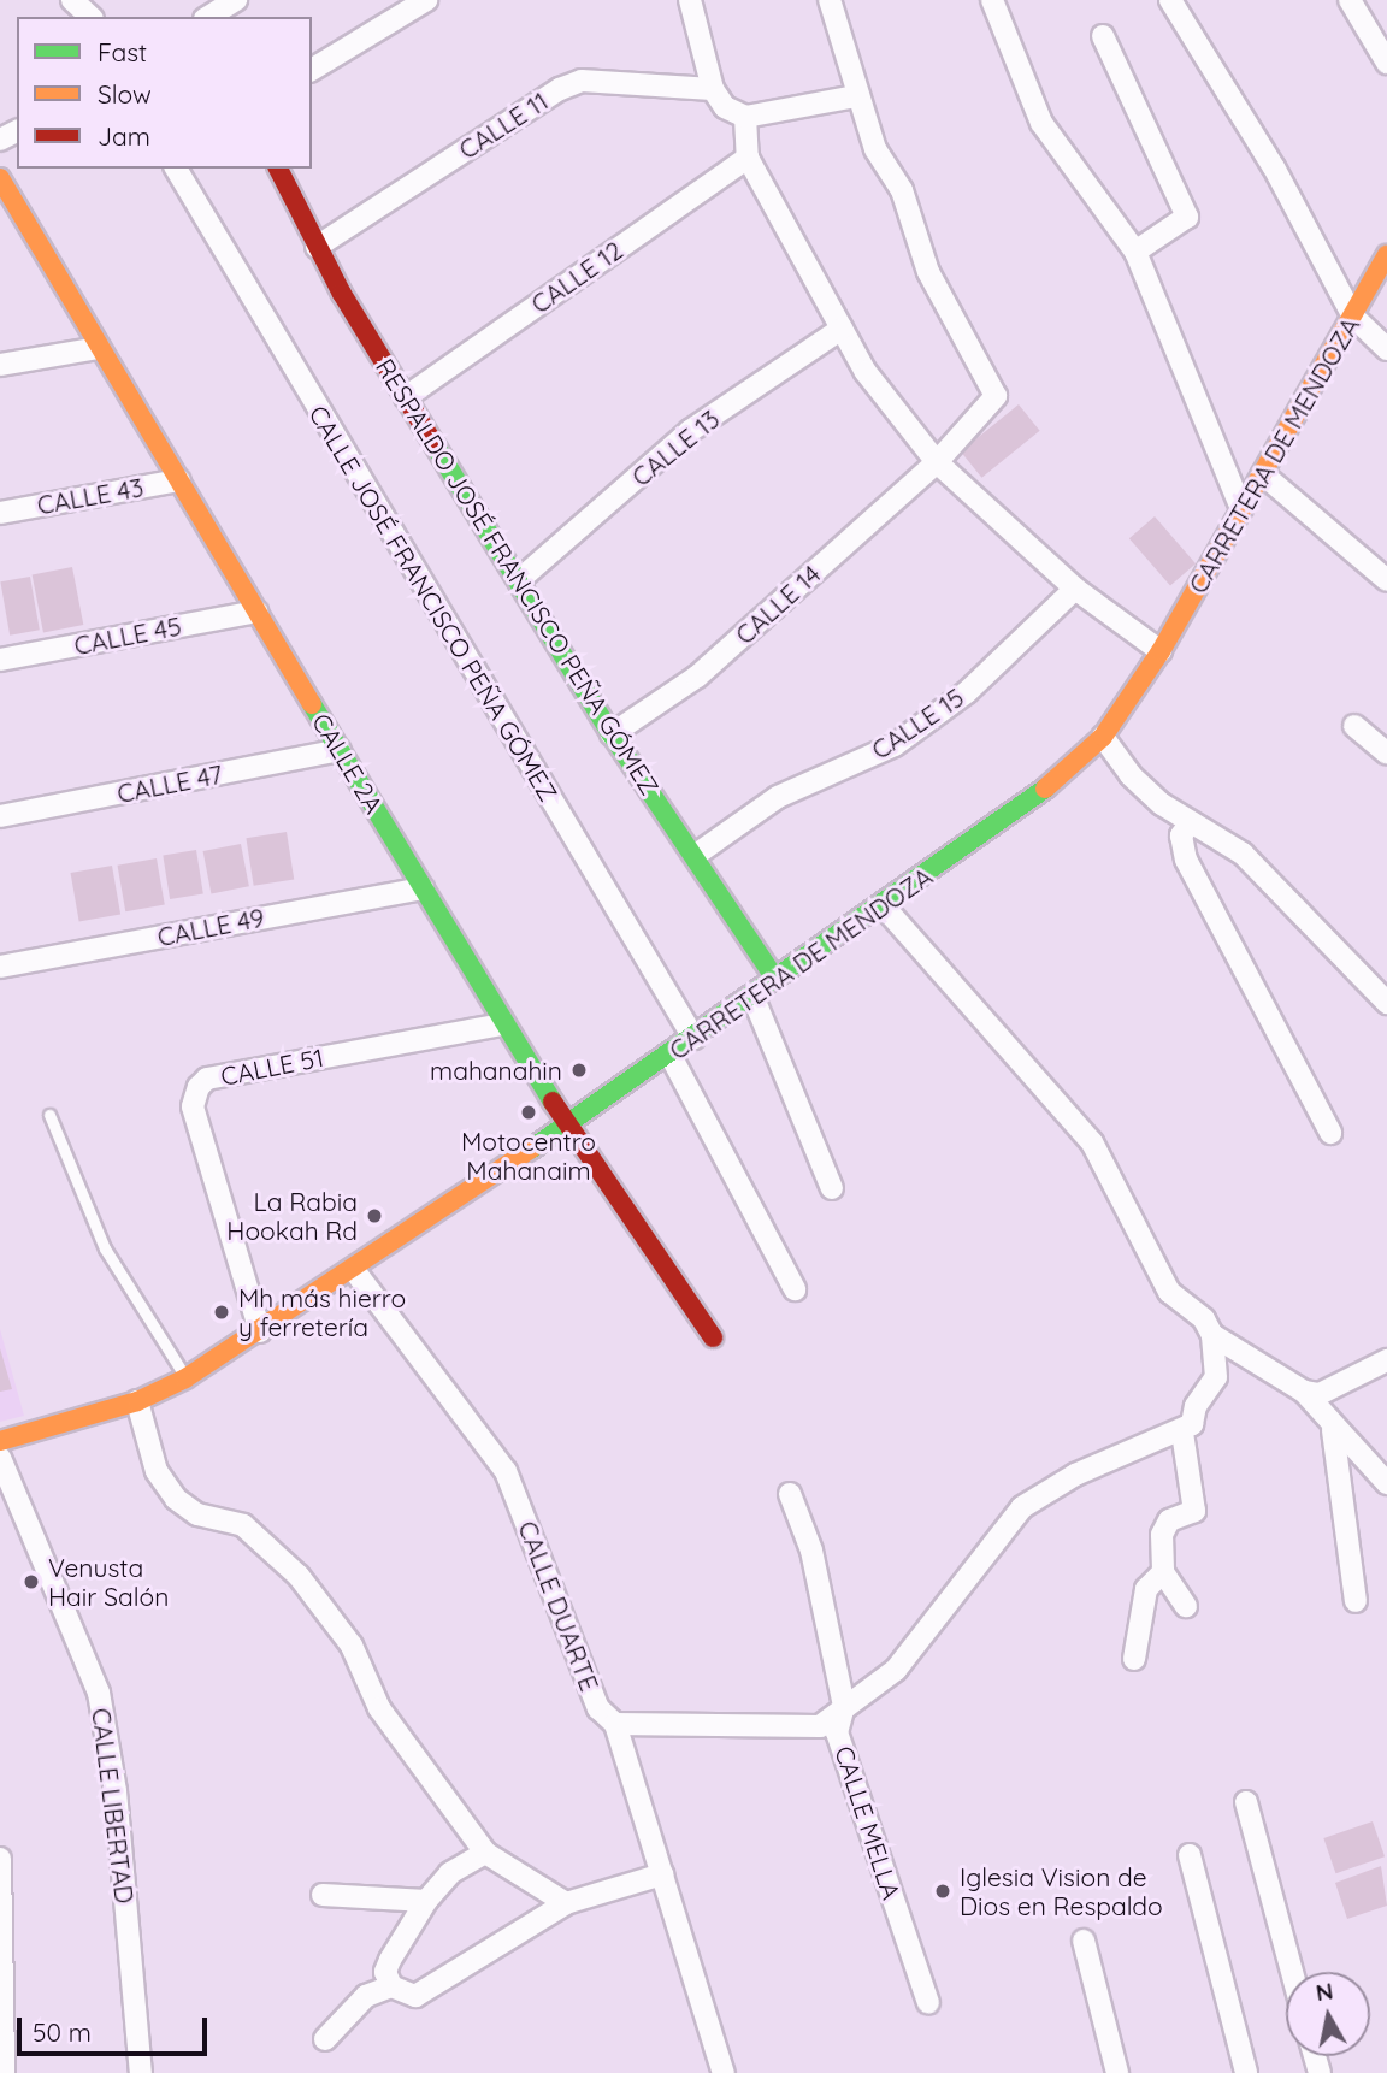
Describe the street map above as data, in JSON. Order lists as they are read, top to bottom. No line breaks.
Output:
{"streets":{"street":["CALLE 11","CALLE 12","CALLE 13","CARRETERA DE MENDOZA","CALLE 43","RESPALDO JOSÉ FRANCISCO PEÑA GÓMEZ","CALLE JOSÉ FRANCISCO PEÑA GÓMEZ","CALLE 14","CALLE 45","CALLE 15","CALLE 2A","CALLE 47","CALLE 49","CALLE 51","CALLE DUARTE","CALLE LIBERTAD","CALLE MELLA"]},"crossings":[["CALLE 11","RESPALDO JOSÉ FRANCISCO PEÑA GÓMEZ"],["CALLE 12","RESPALDO JOSÉ FRANCISCO PEÑA GÓMEZ"],["CALLE 13","RESPALDO JOSÉ FRANCISCO PEÑA GÓMEZ"],["CARRETERA DE MENDOZA","RESPALDO JOSÉ FRANCISCO PEÑA GÓMEZ"],["CARRETERA DE MENDOZA","CALLE JOSÉ FRANCISCO PEÑA GÓMEZ"],["CARRETERA DE MENDOZA","CALLE 2A"],["CARRETERA DE MENDOZA","CALLE 51"],["CARRETERA DE MENDOZA","CALLE DUARTE"],["CALLE 43","CALLE 2A"],["RESPALDO JOSÉ FRANCISCO PEÑA GÓMEZ","CALLE 14"],["RESPALDO JOSÉ FRANCISCO PEÑA GÓMEZ","CALLE 15"],["CALLE 45","CALLE 2A"],["CALLE 2A","CALLE 47"],["CALLE 2A","CALLE 49"],["CALLE 2A","CALLE 51"]],"places":["mahanahin","Motocentro Mahanaim","La Rabia Hookah Rd","Mh más hierro y ferretería","Venusta Hair Salón","Iglesia Vision de Dios en Respaldo"],"legend":["Fast","Slow","Jam"],"scale_bar":"50 m","north":"top"}
